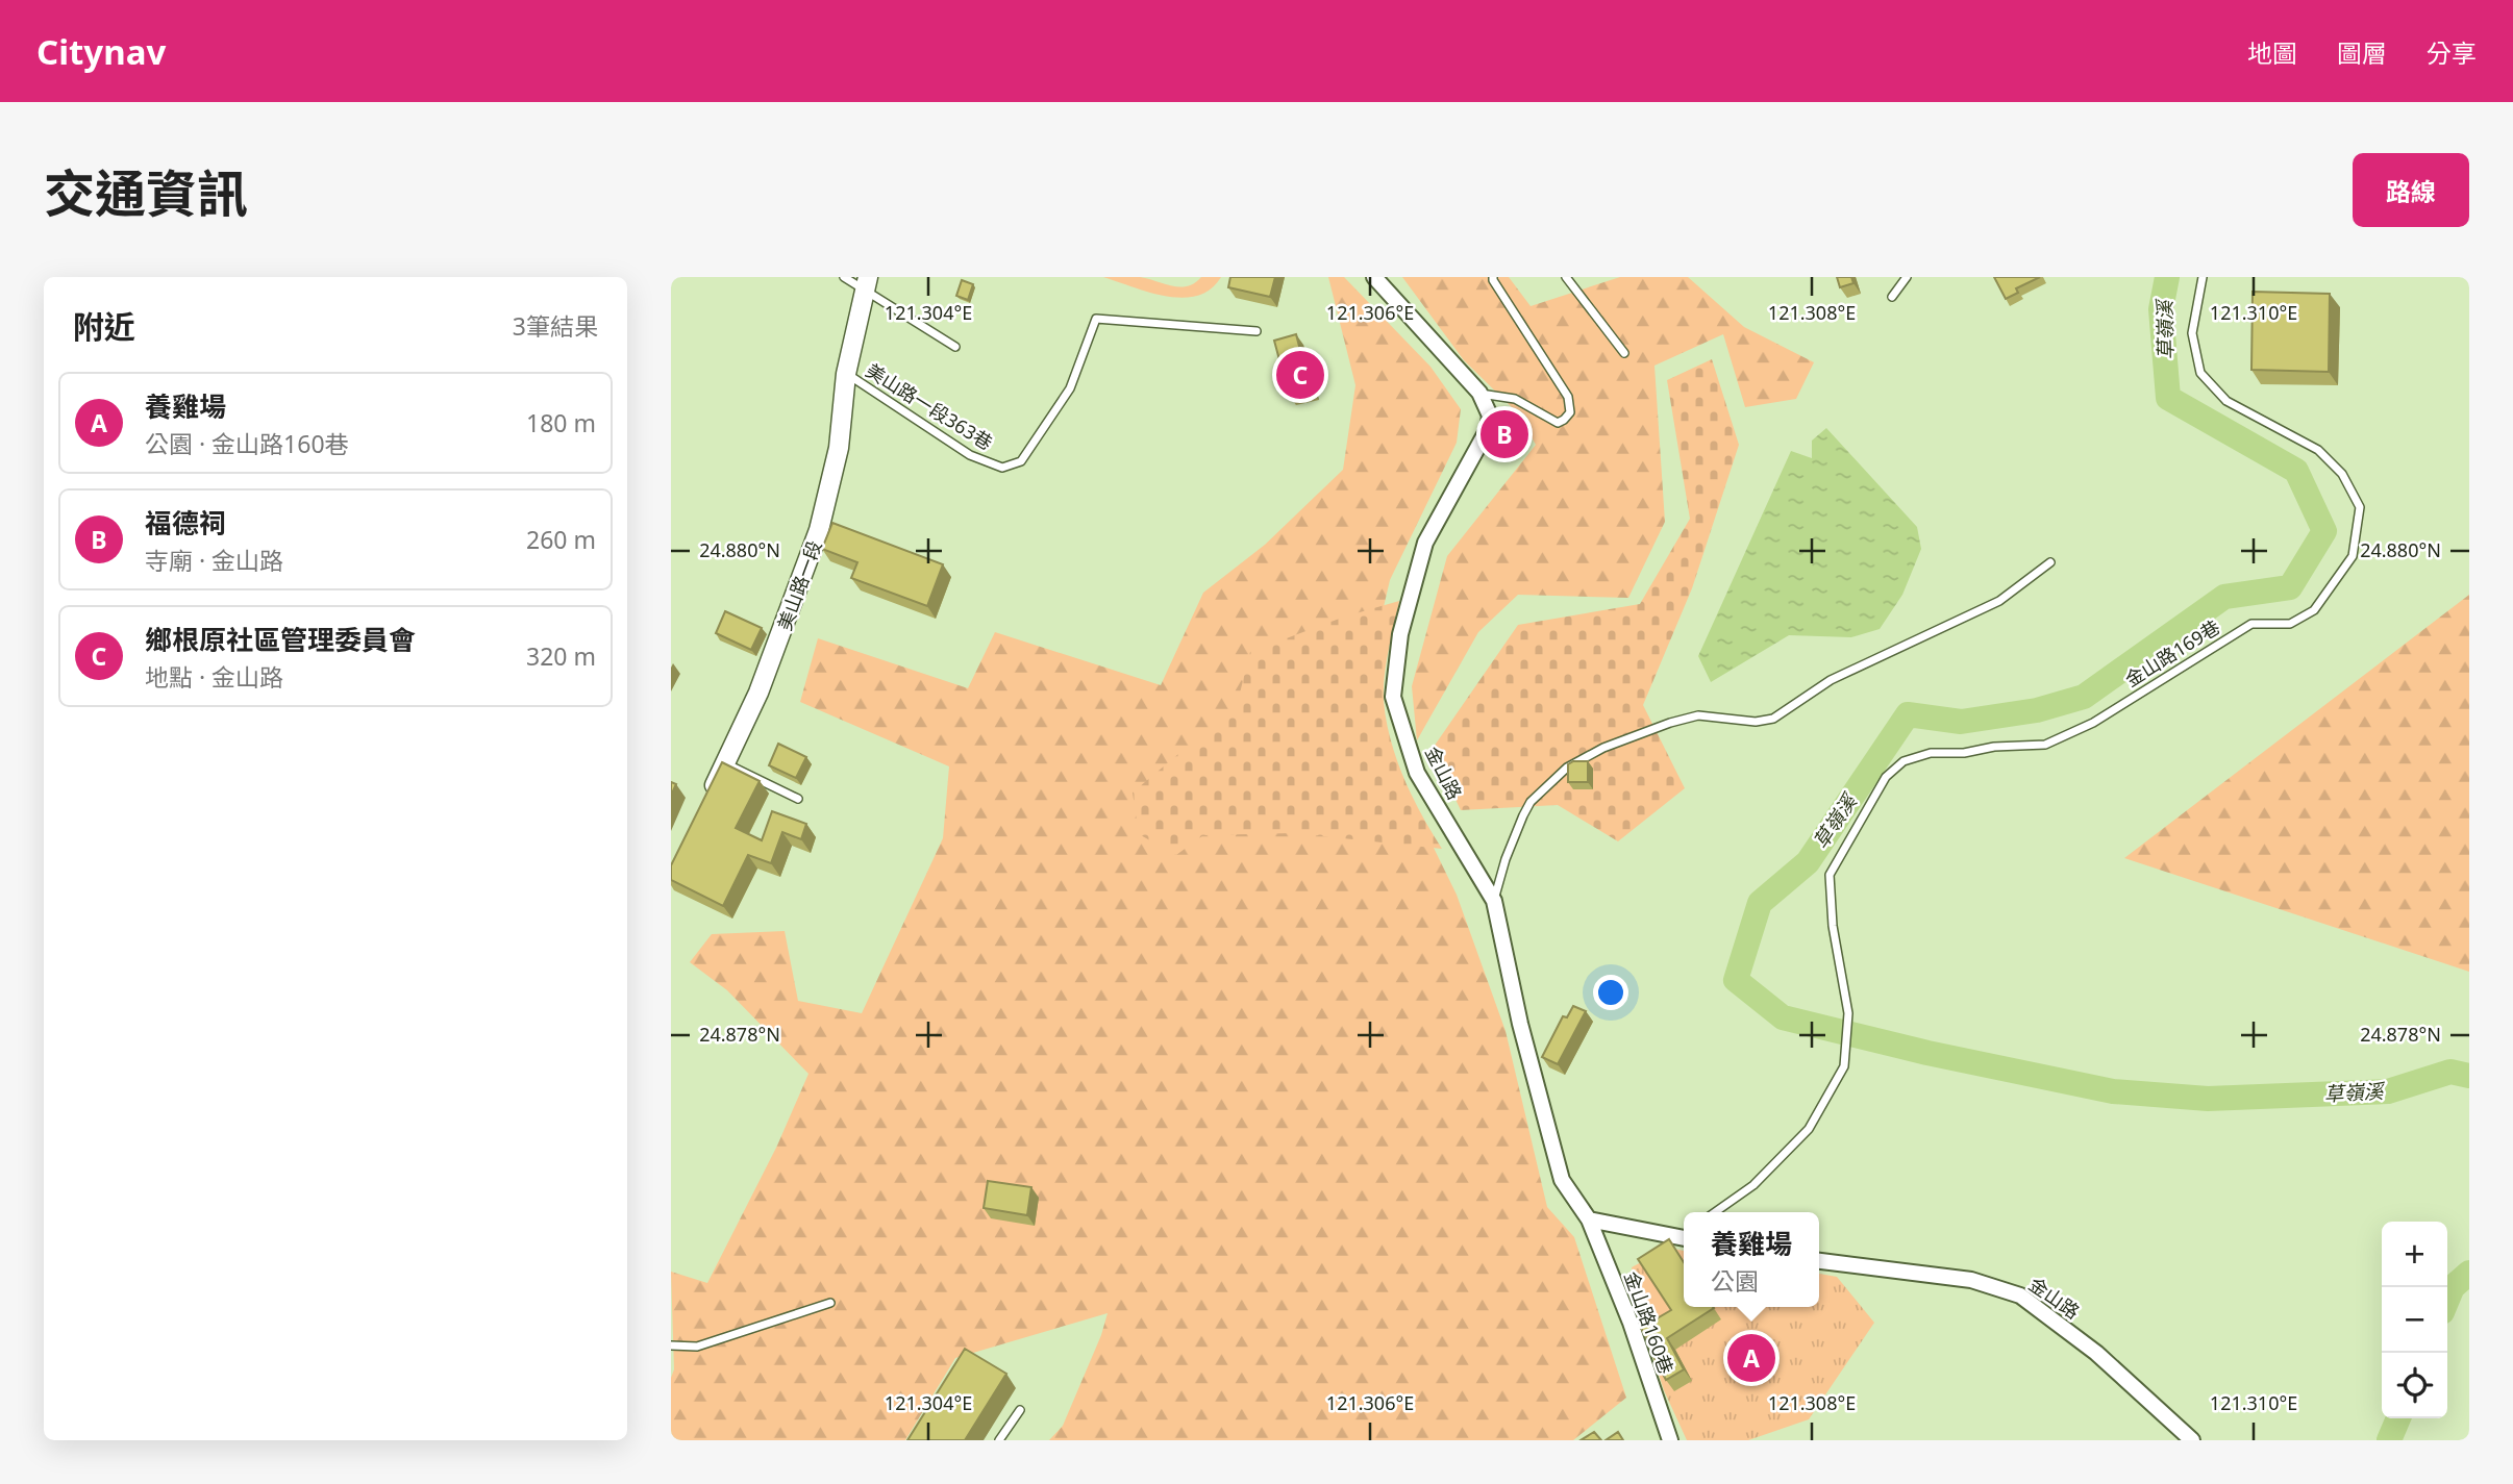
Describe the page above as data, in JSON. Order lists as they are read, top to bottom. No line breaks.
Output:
{"streets":{"street":["美山路一段","金山路","金山路160巷"],"lane":["美山路一段363巷","金山路169巷"]},"crossings":[["美山路一段363巷","美山路一段"],["金山路","金山路160巷"]],"water":["草嶺溪"],"page":{"header":"Citynav","nav":["地圖","圖層","分享"],"title":"交通資訊","buttons":"路線","heading":["附近","3筆結果"],"pins":["C","B","A"],"list":[{"mark":"A","name":"養雞場","note":"公園 · 金山路160巷","value":"180 m"},{"mark":"B","name":"福德祠","note":"寺廟 · 金山路","value":"260 m"},{"mark":"C","name":"鄉根原社區管理委員會","note":"地點 · 金山路","value":"320 m"}],"popup":["養雞場","公園"],"map_buttons":["+","−"]},"coordinates":["121.304°E","121.306°E","121.308°E","121.310°E","24.880°N","24.878°N"]}
